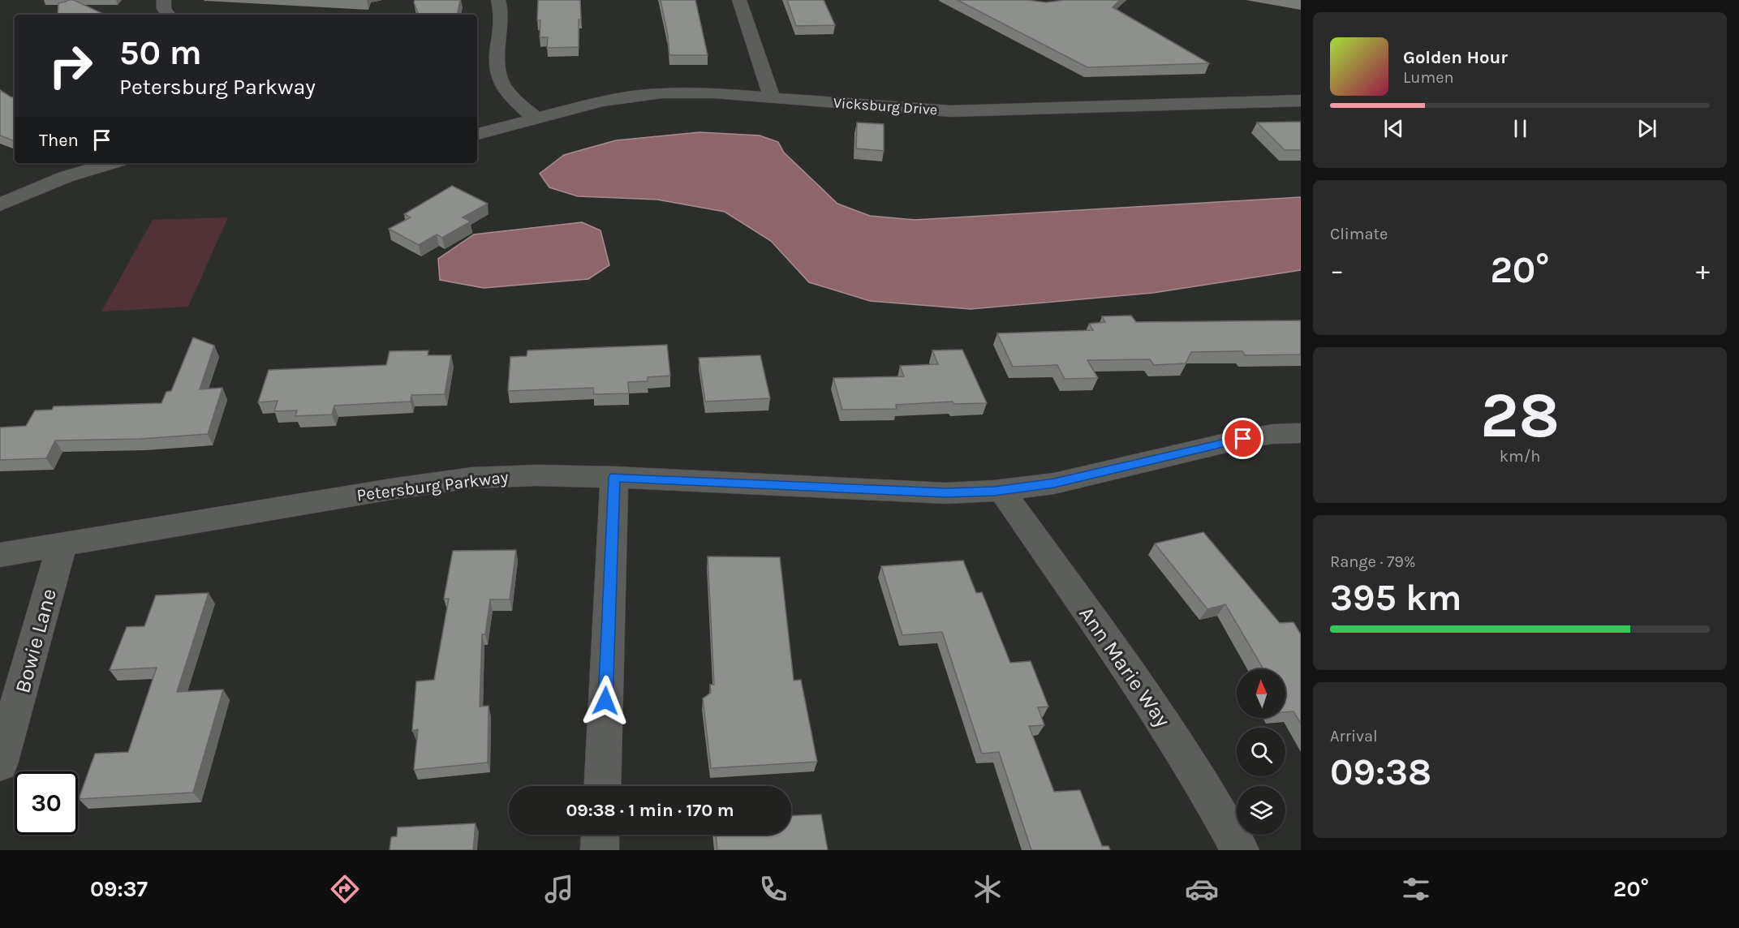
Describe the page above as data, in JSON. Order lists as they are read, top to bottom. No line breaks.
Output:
{"streets":{"street":["Vicksburg Drive","Petersburg Parkway","Bowie Lane","Ann Marie Way"]},"crossings":[["Petersburg Parkway","Bowie Lane"],["Petersburg Parkway","Ann Marie Way"]],"north":"top","page":{"turn":["50 m","Petersburg Parkway"],"song":["Golden Hour","Lumen"],"then":"Then","tile":["Climate",["28","km/h"],["Range · 79%","395 km"],["Arrival","09:38"]],"heat":["−","20°","+"],"limit":"30","trip":"09:38 · 1 min · 170 m","tabs":["09:37","20°"]}}
